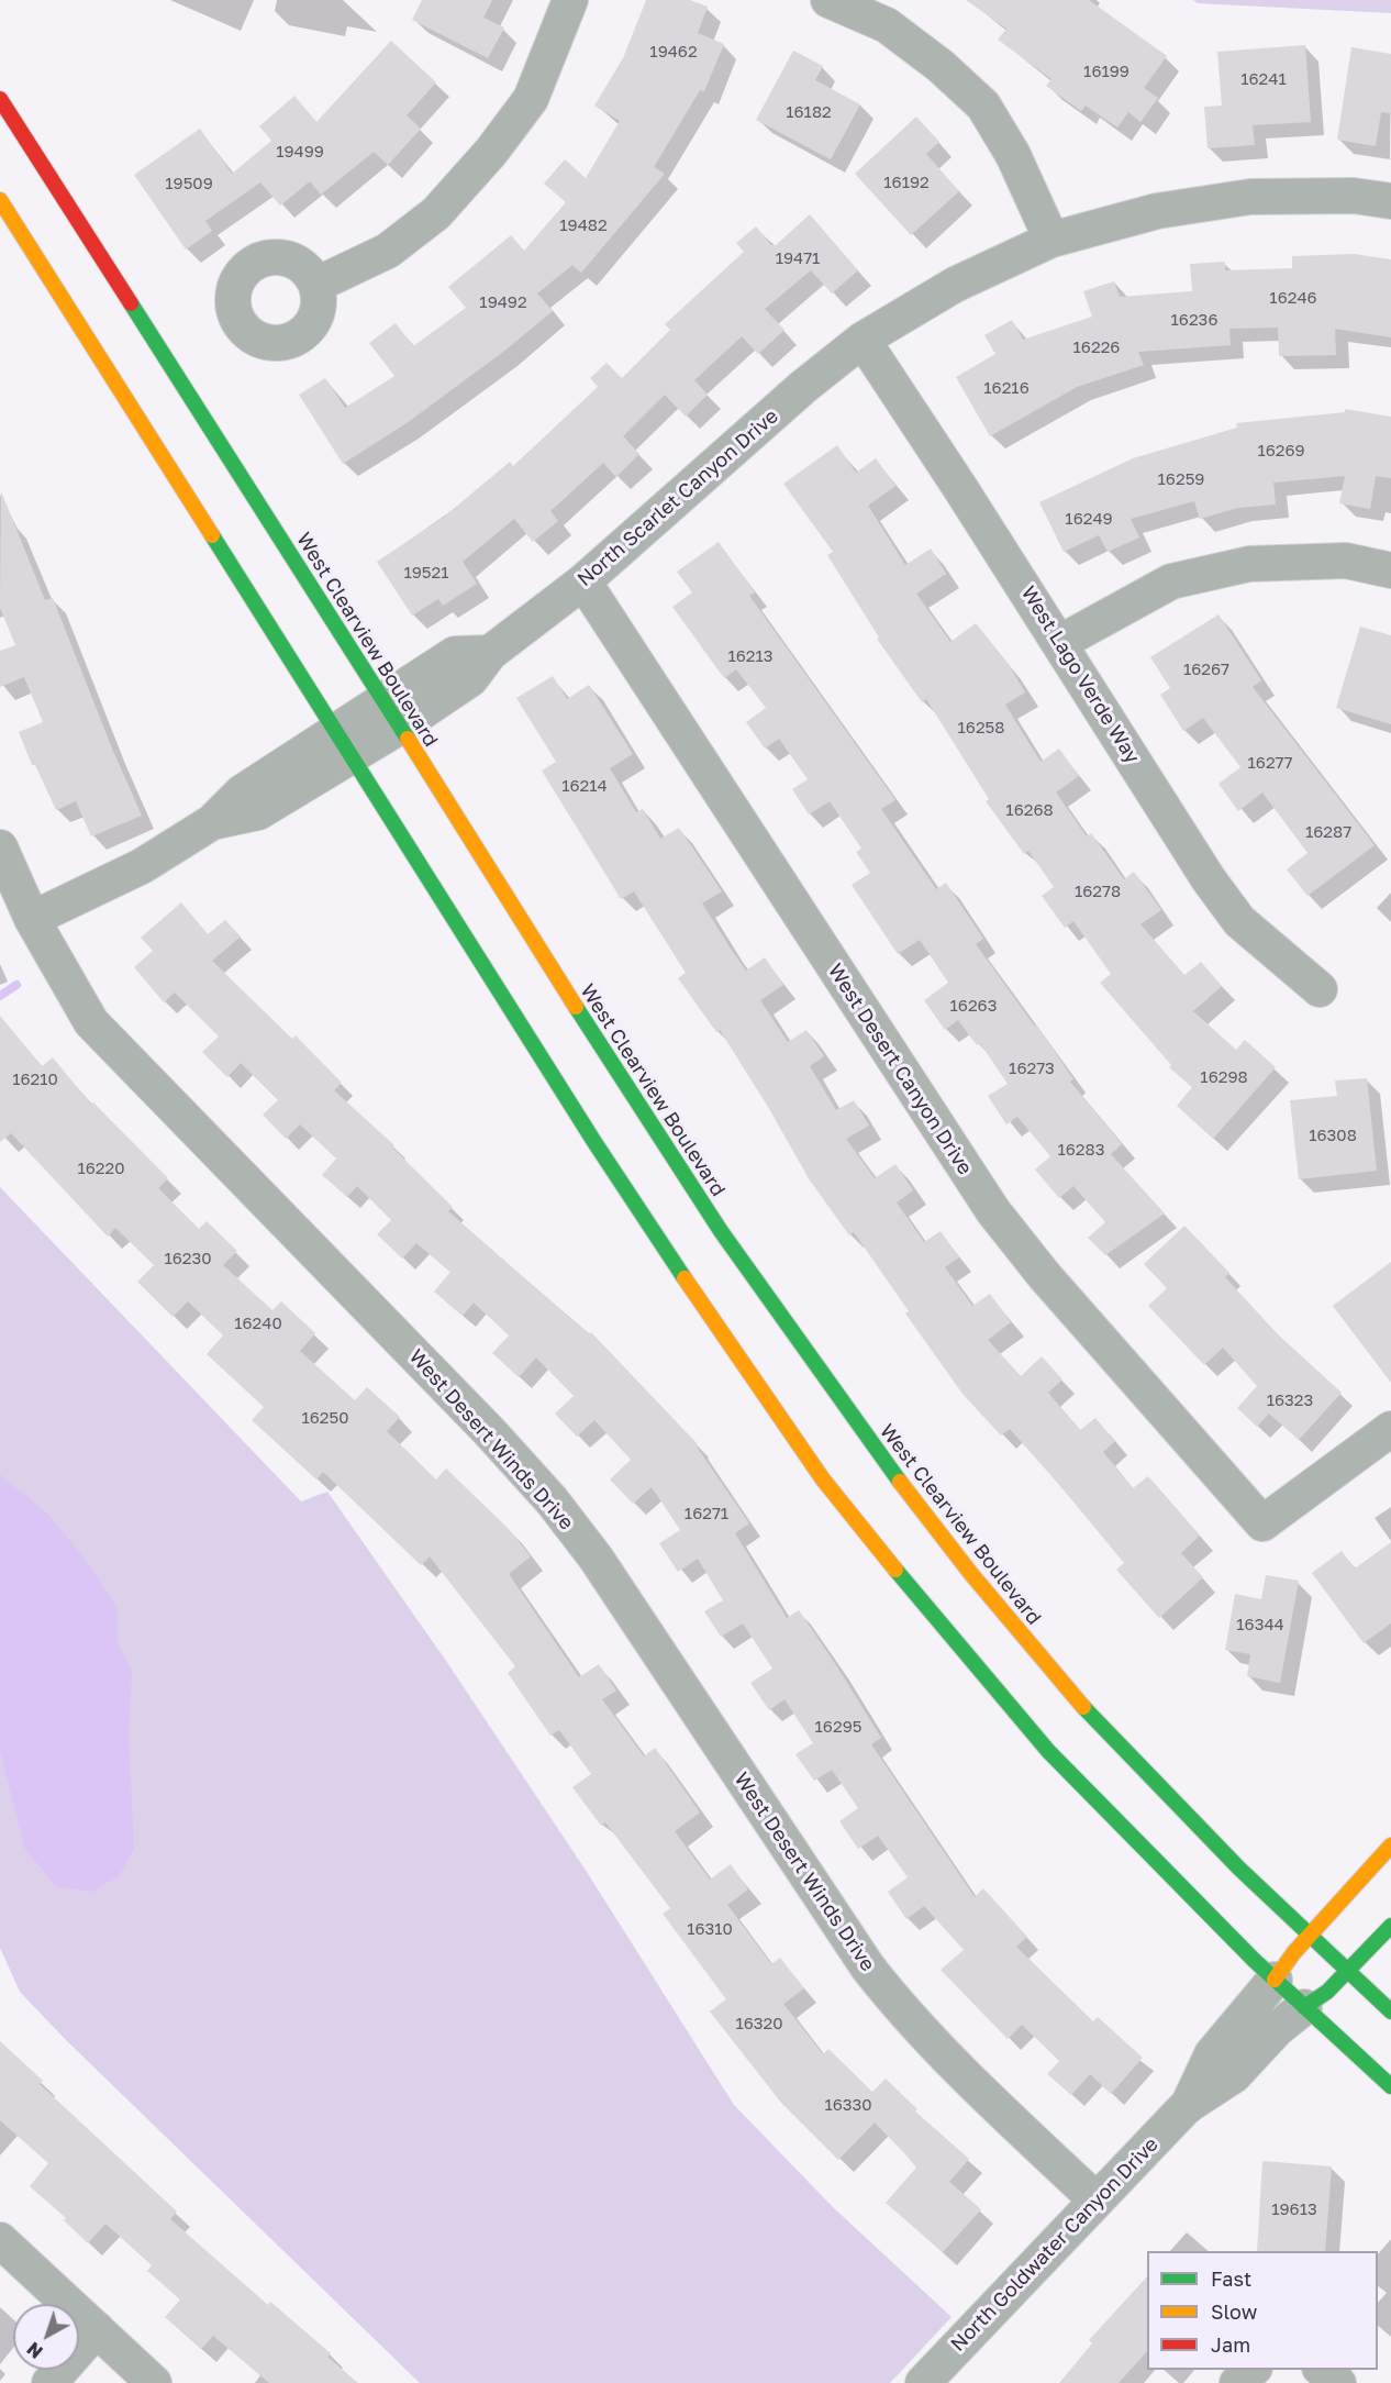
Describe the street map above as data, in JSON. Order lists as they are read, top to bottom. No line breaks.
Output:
{"streets":{"street":["North Scarlet Canyon Drive","West Clearview Boulevard","West Lago Verde Way","West Desert Canyon Drive","West Desert Winds Drive","North Goldwater Canyon Drive"]},"crossings":[["North Scarlet Canyon Drive","West Clearview Boulevard"],["North Scarlet Canyon Drive","West Lago Verde Way"],["North Scarlet Canyon Drive","West Desert Canyon Drive"],["North Scarlet Canyon Drive","West Desert Winds Drive"],["West Clearview Boulevard","North Goldwater Canyon Drive"],["West Desert Winds Drive","North Goldwater Canyon Drive"]],"house_numbers":["19462","16199","16241","16182","19499","16192","19509","19482","19471","16246","19492","16236","16226","16216","16269","16259","16249","19521","16213","16267","16258","16277","16214","16268","16287","16278","16263","16273","16298","16210","16308","16283","16220","16230","16240","16323","16250","16271","16344","16295","16310","16320","16330","19613"],"legend":["Fast","Slow","Jam"],"north":"bottom left"}
